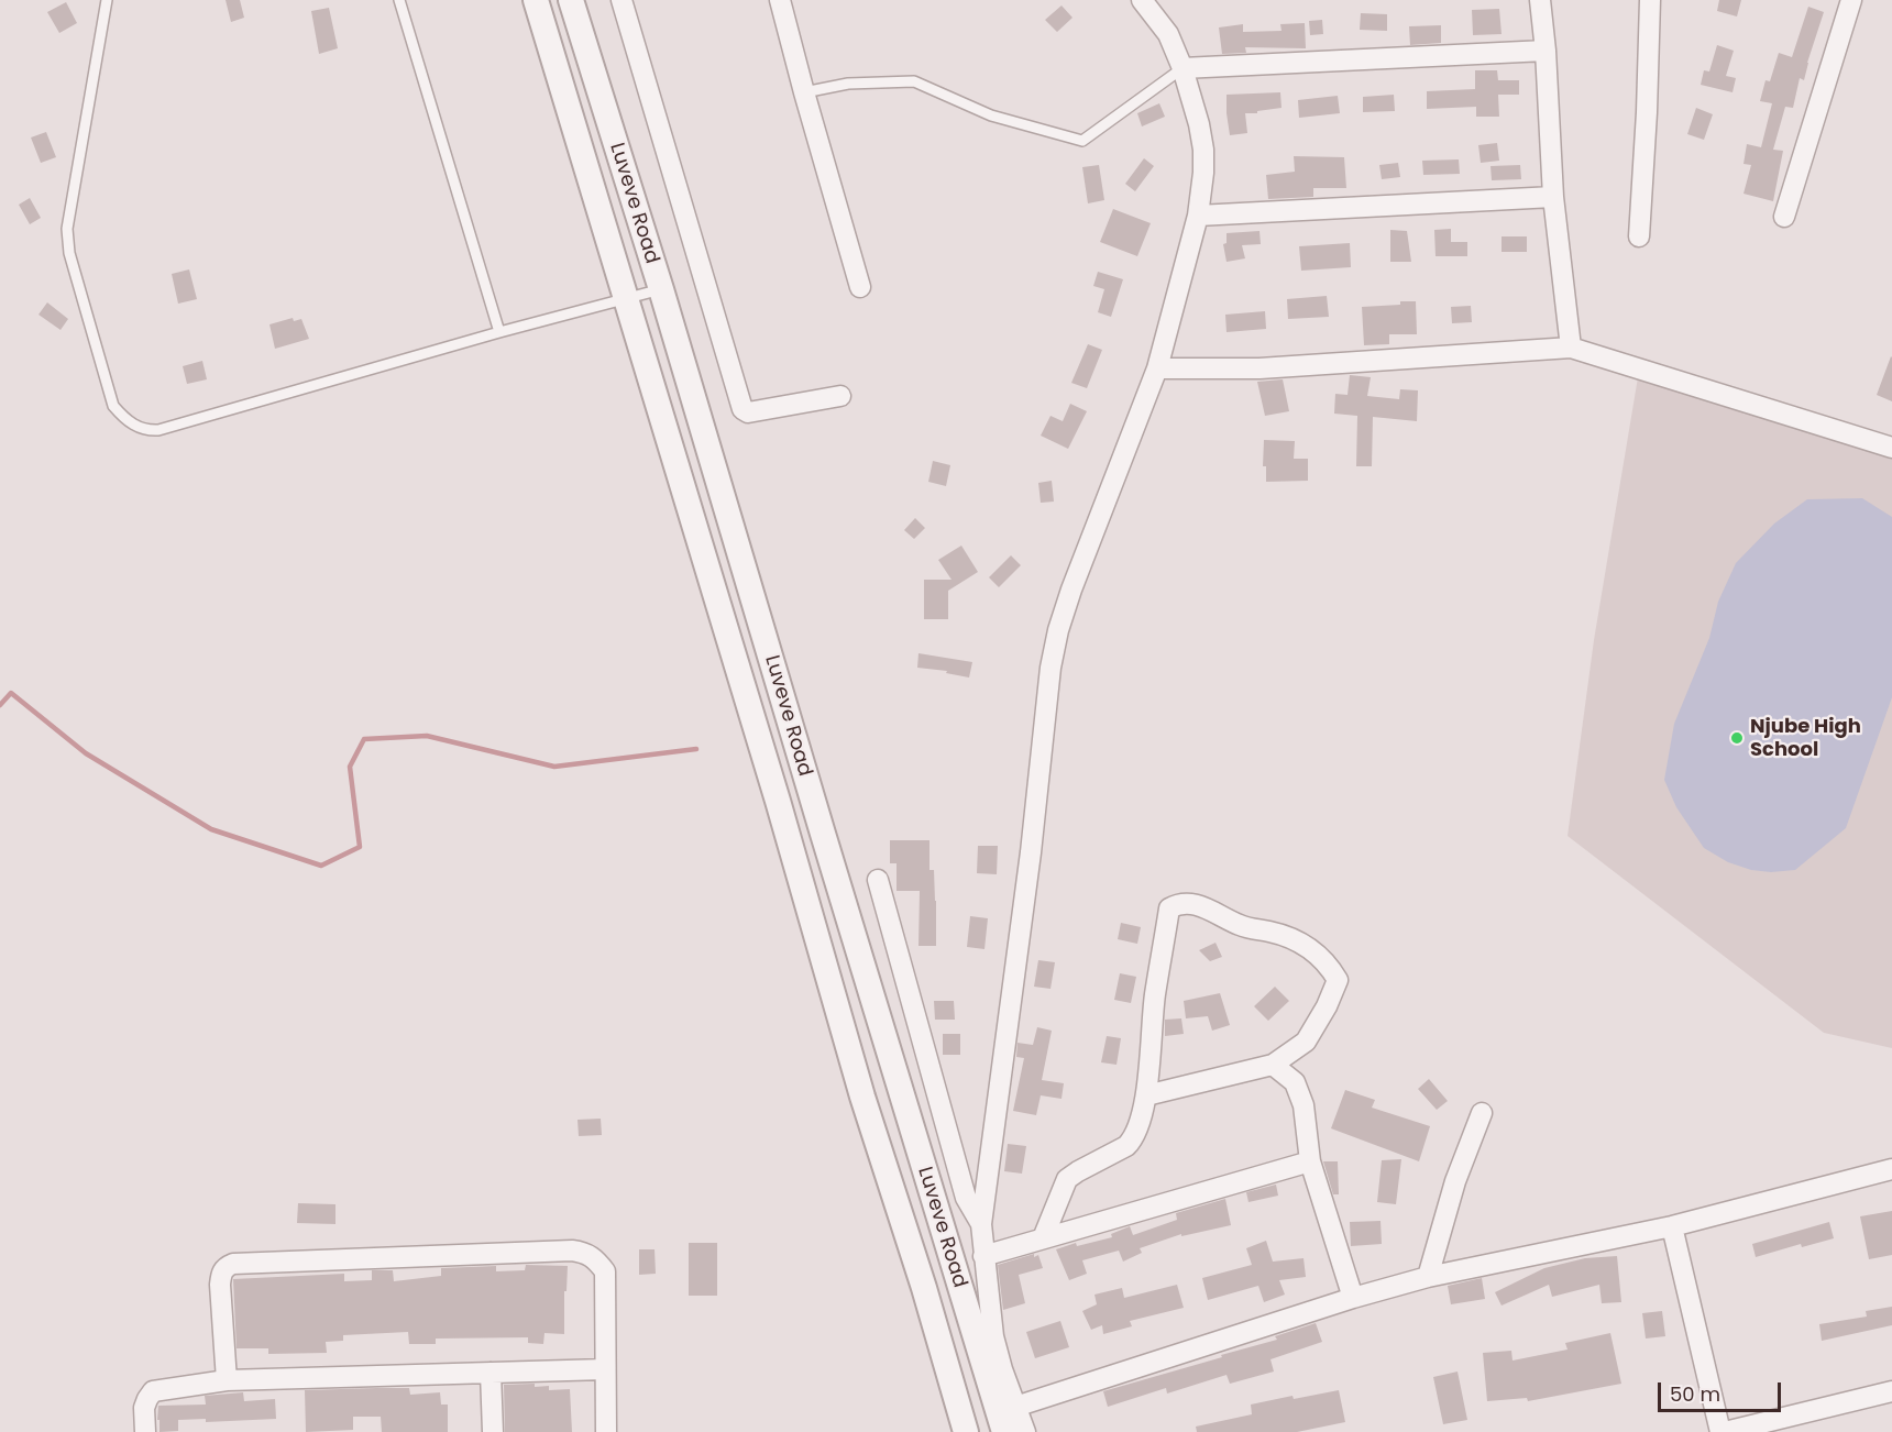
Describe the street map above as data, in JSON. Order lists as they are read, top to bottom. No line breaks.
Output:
{"streets":{"street":["Luveve Road"]},"places":["Njube High School"],"scale_bar":"50 m"}
